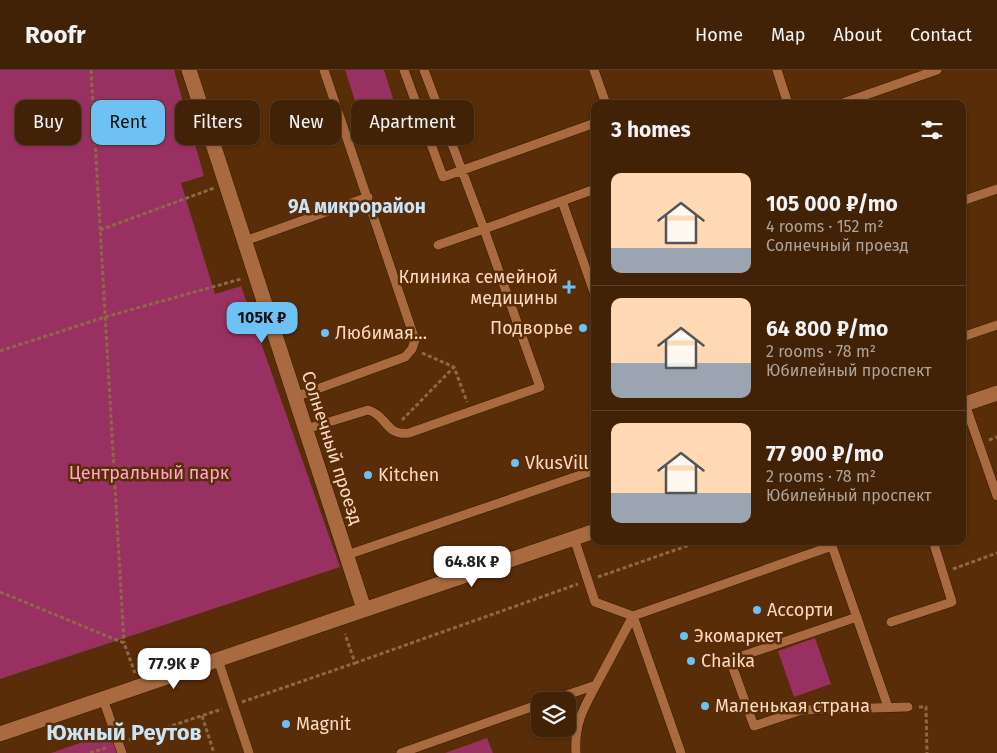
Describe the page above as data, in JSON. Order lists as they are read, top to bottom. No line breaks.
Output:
{"streets":{"street":["Солнечный проезд"]},"districts":["9А микрорайон","Южный Реутов"],"parks":["Центральный парк"],"places":{"health":["Клиника семейной медицины"],"other":["Подворье","Любимая...","VkusVill","Kitchen","Ассорти","Экомаркет","Chaika","Маленькая страна","Magnit"]},"page":{"header":"Roofr","nav":["Home","Map","About","Contact"],"chip":["Buy","Rent","Filters","New","Apartment"],"heading":"3 homes","list":[{"name":"105 000 ₽/mo","note":"4 rooms · 152 m² · Солнечный проезд"},{"name":"64 800 ₽/mo","note":"2 rooms · 78 m² · Юбилейный проспект"},{"name":"77 900 ₽/mo","note":"2 rooms · 78 m² · Юбилейный проспект"}],"price":["105K ₽","64.8K ₽","77.9K ₽"]}}
